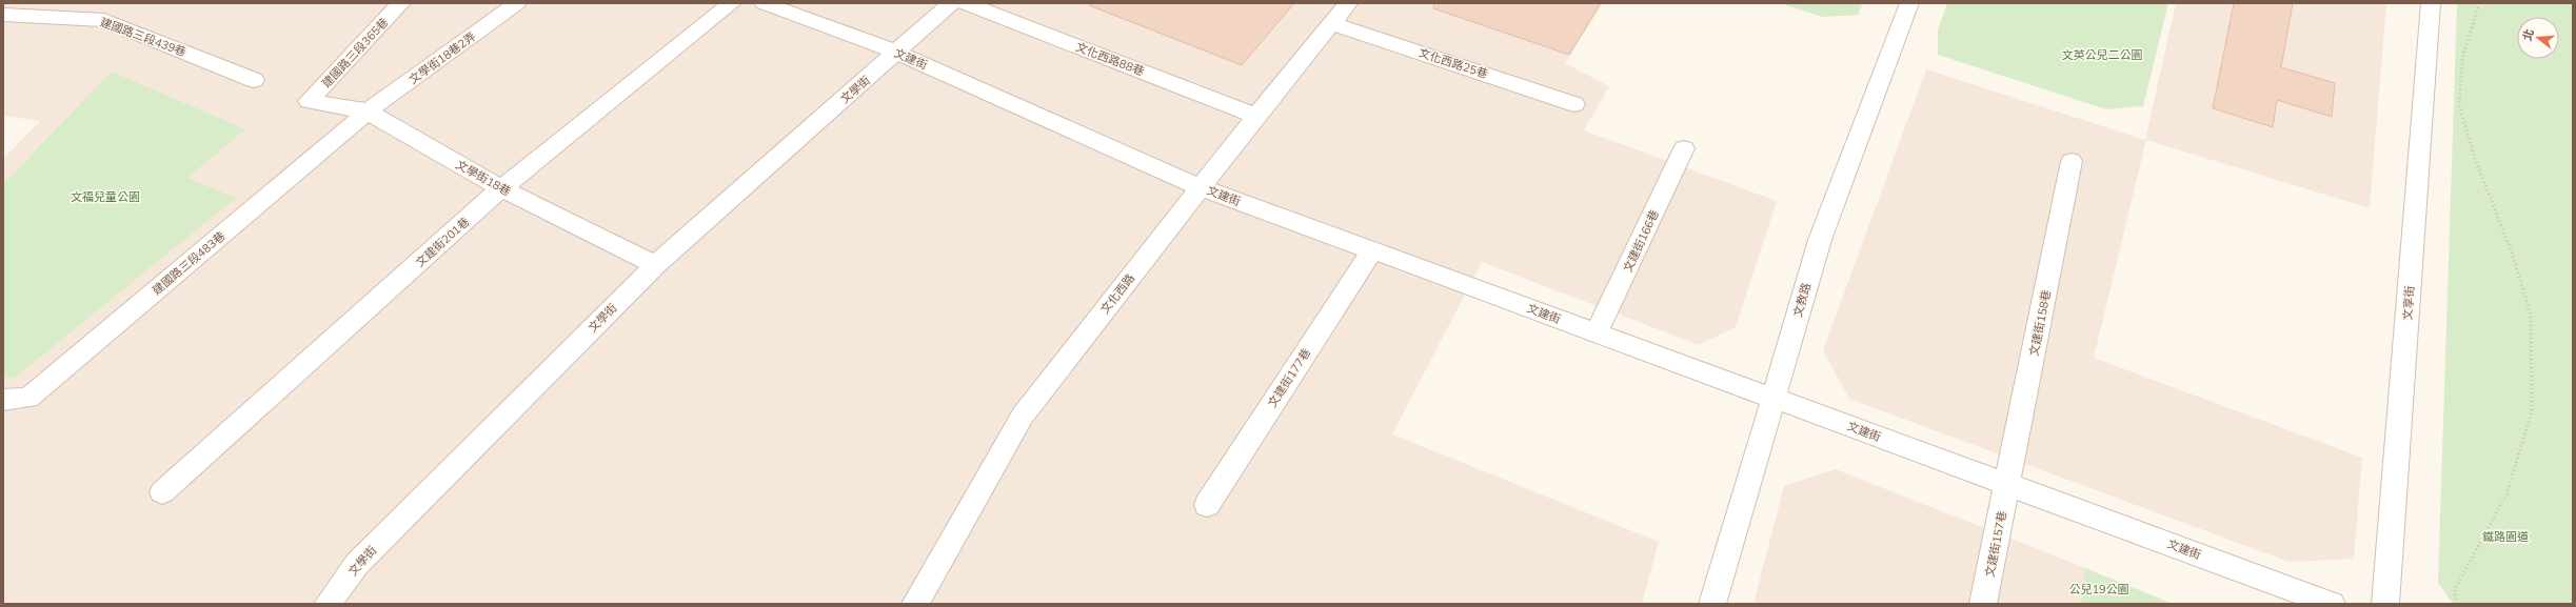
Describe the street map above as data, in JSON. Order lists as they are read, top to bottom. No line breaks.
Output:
{"streets":{"street":["建國路三段439巷","建國路三段365巷","文學街18巷2弄","文建街","文化西路88巷","文化西路25巷","文學街","文學街18巷","文建街166巷","文建街201巷","建國路三段483巷","文化西路","文教路","文享街","文建街158巷","文建街177巷","文建街157巷"]},"crossings":[["建國路三段365巷","文學街18巷"],["文學街18巷2弄","文學街18巷"],["文學街18巷2弄","建國路三段483巷"],["文建街","文學街"],["文建街","文建街166巷"],["文建街","文化西路"],["文建街","文教路"],["文建街","文建街158巷"],["文建街","文建街177巷"],["文建街","文建街157巷"],["文化西路88巷","文化西路"],["文化西路25巷","文化西路"],["文學街","文學街18巷"],["文學街18巷","文建街201巷"],["文學街18巷","建國路三段483巷"],["文建街158巷","文建街157巷"]],"parks":["文英公兒二公園","文福兒童公園","鐵路園道","公兒19公園"],"north":"left"}
